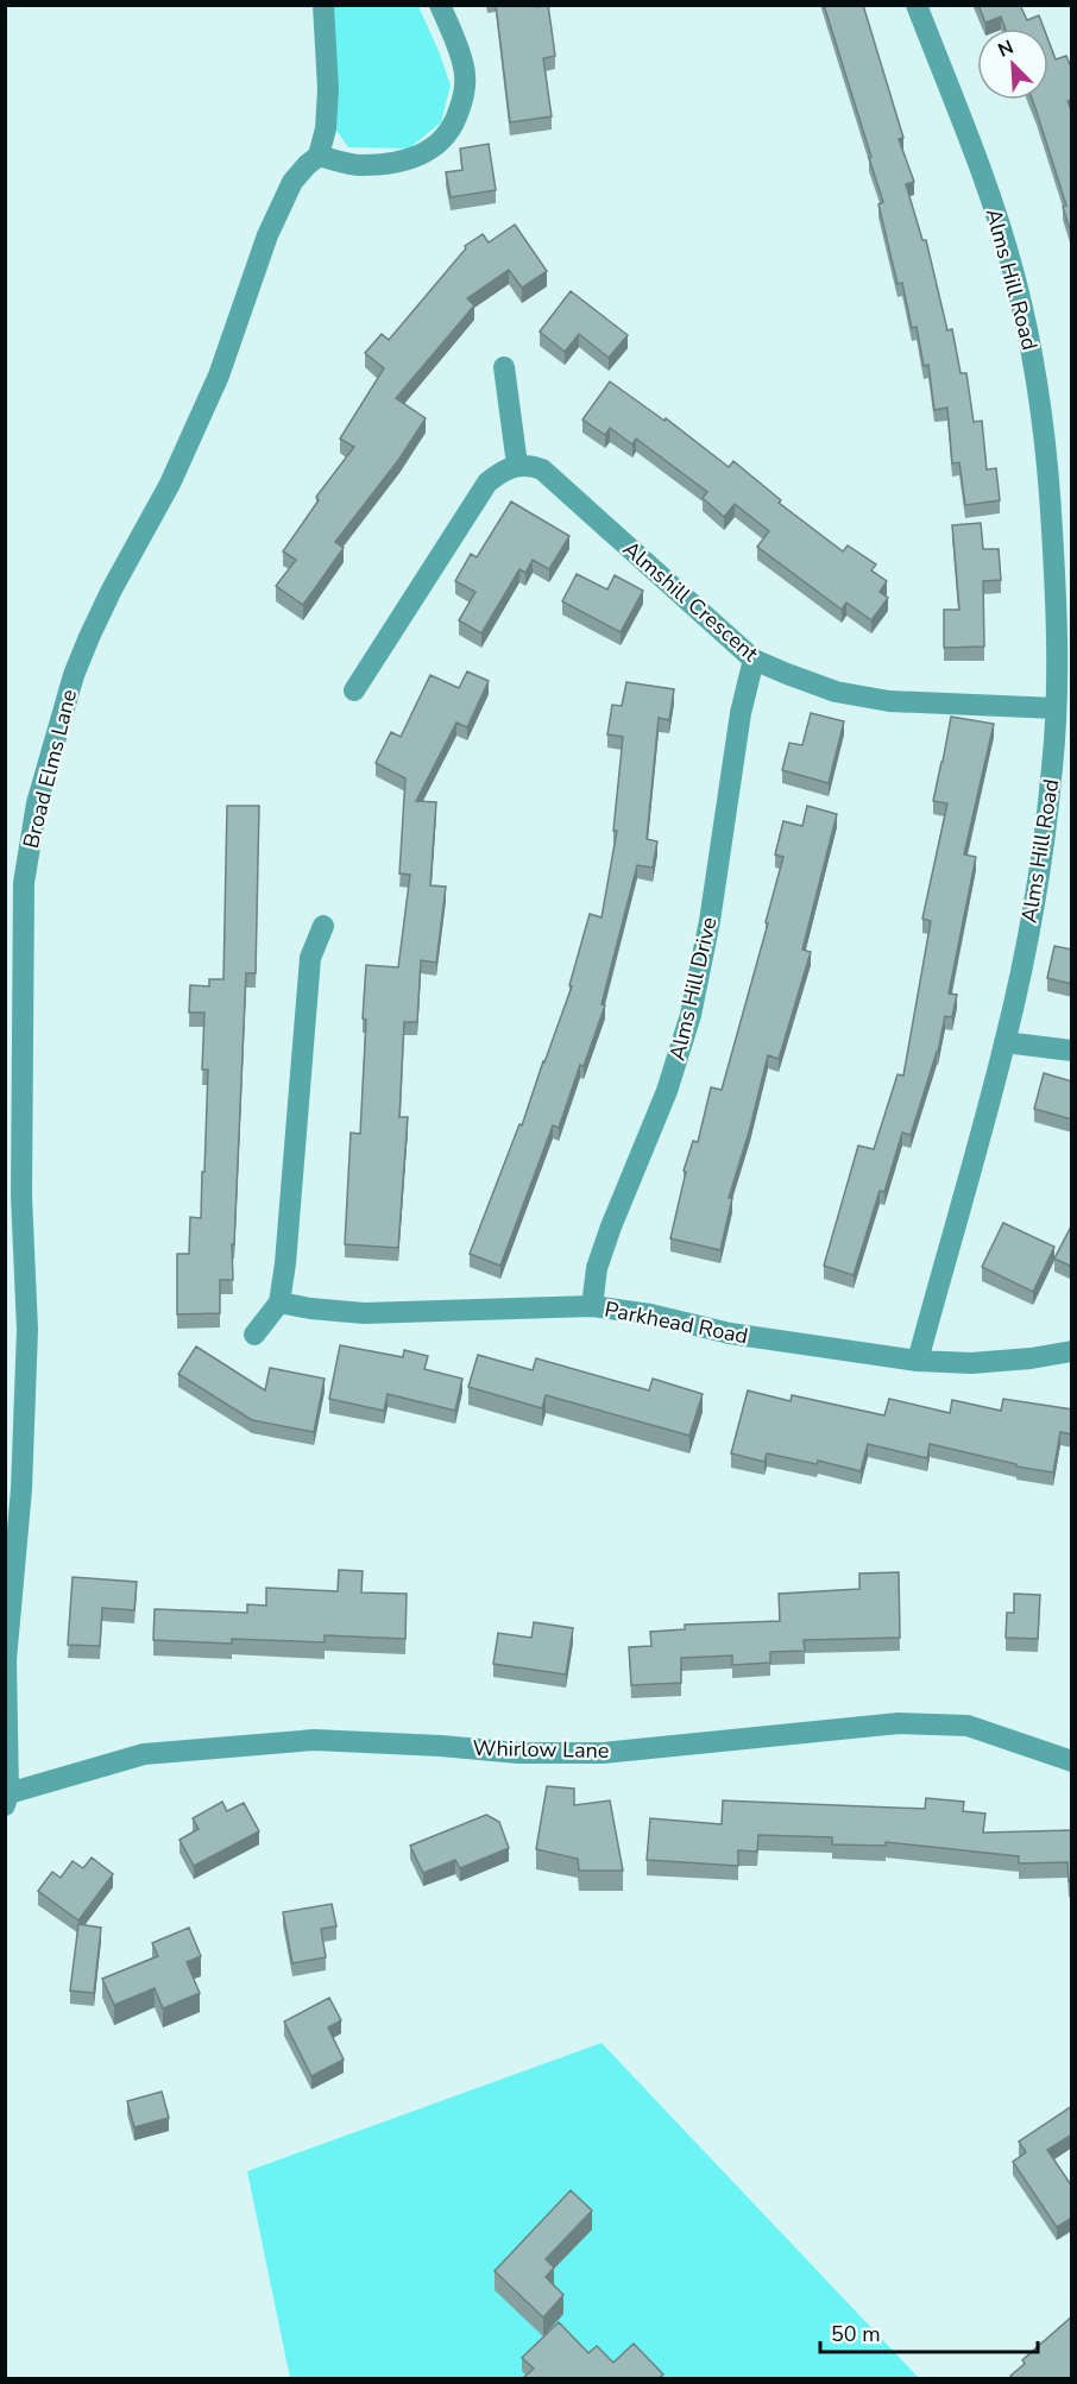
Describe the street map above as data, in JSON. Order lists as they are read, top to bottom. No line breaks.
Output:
{"streets":{"street":["Alms Hill Road","Almshill Crescent","Broad Elms Lane","Alms Hill Drive","Parkhead Road","Whirlow Lane"]},"crossings":[["Alms Hill Road","Almshill Crescent"],["Alms Hill Road","Parkhead Road"],["Almshill Crescent","Alms Hill Drive"],["Broad Elms Lane","Whirlow Lane"],["Alms Hill Drive","Parkhead Road"]],"scale_bar":"50 m","north":"top left"}
